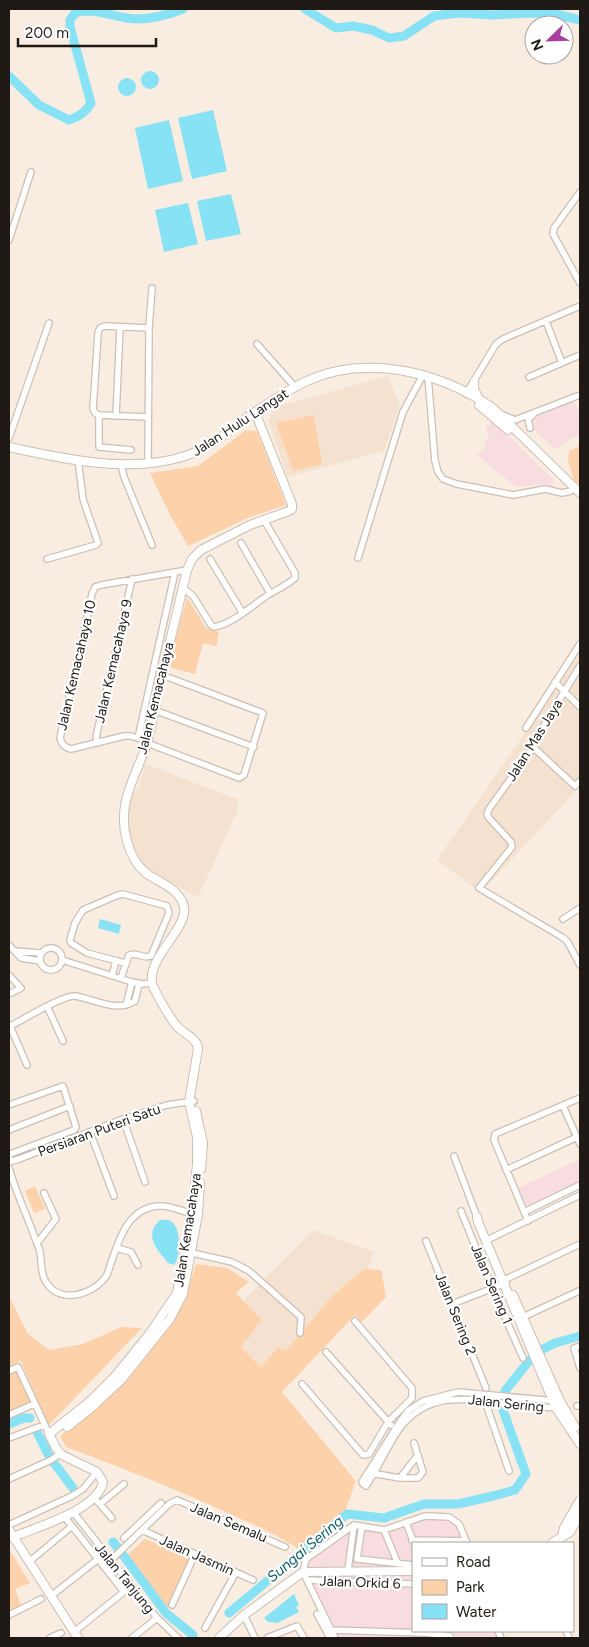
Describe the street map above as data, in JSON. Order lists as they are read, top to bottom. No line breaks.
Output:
{"streets":{"street":["Jalan Hulu Langat","Jalan Kemacahaya 9","Jalan Kemacahaya 10","Jalan Kemacahaya","Jalan Mas Jaya","Persiaran Puteri Satu","Jalan Sering 1","Jalan Sering 2","Jalan Sering","Jalan Semalu","Jalan Jasmin","Jalan Tanjung","Jalan Orkid 6"]},"crossings":[["Jalan Hulu Langat","Jalan Kemacahaya"],["Jalan Kemacahaya 9","Jalan Kemacahaya 10"],["Jalan Kemacahaya","Persiaran Puteri Satu"],["Jalan Semalu","Jalan Jasmin"]],"water":["Sungai Sering"],"legend":["Road","Park","Water"],"scale_bar":"200 m","north":"bottom left"}
